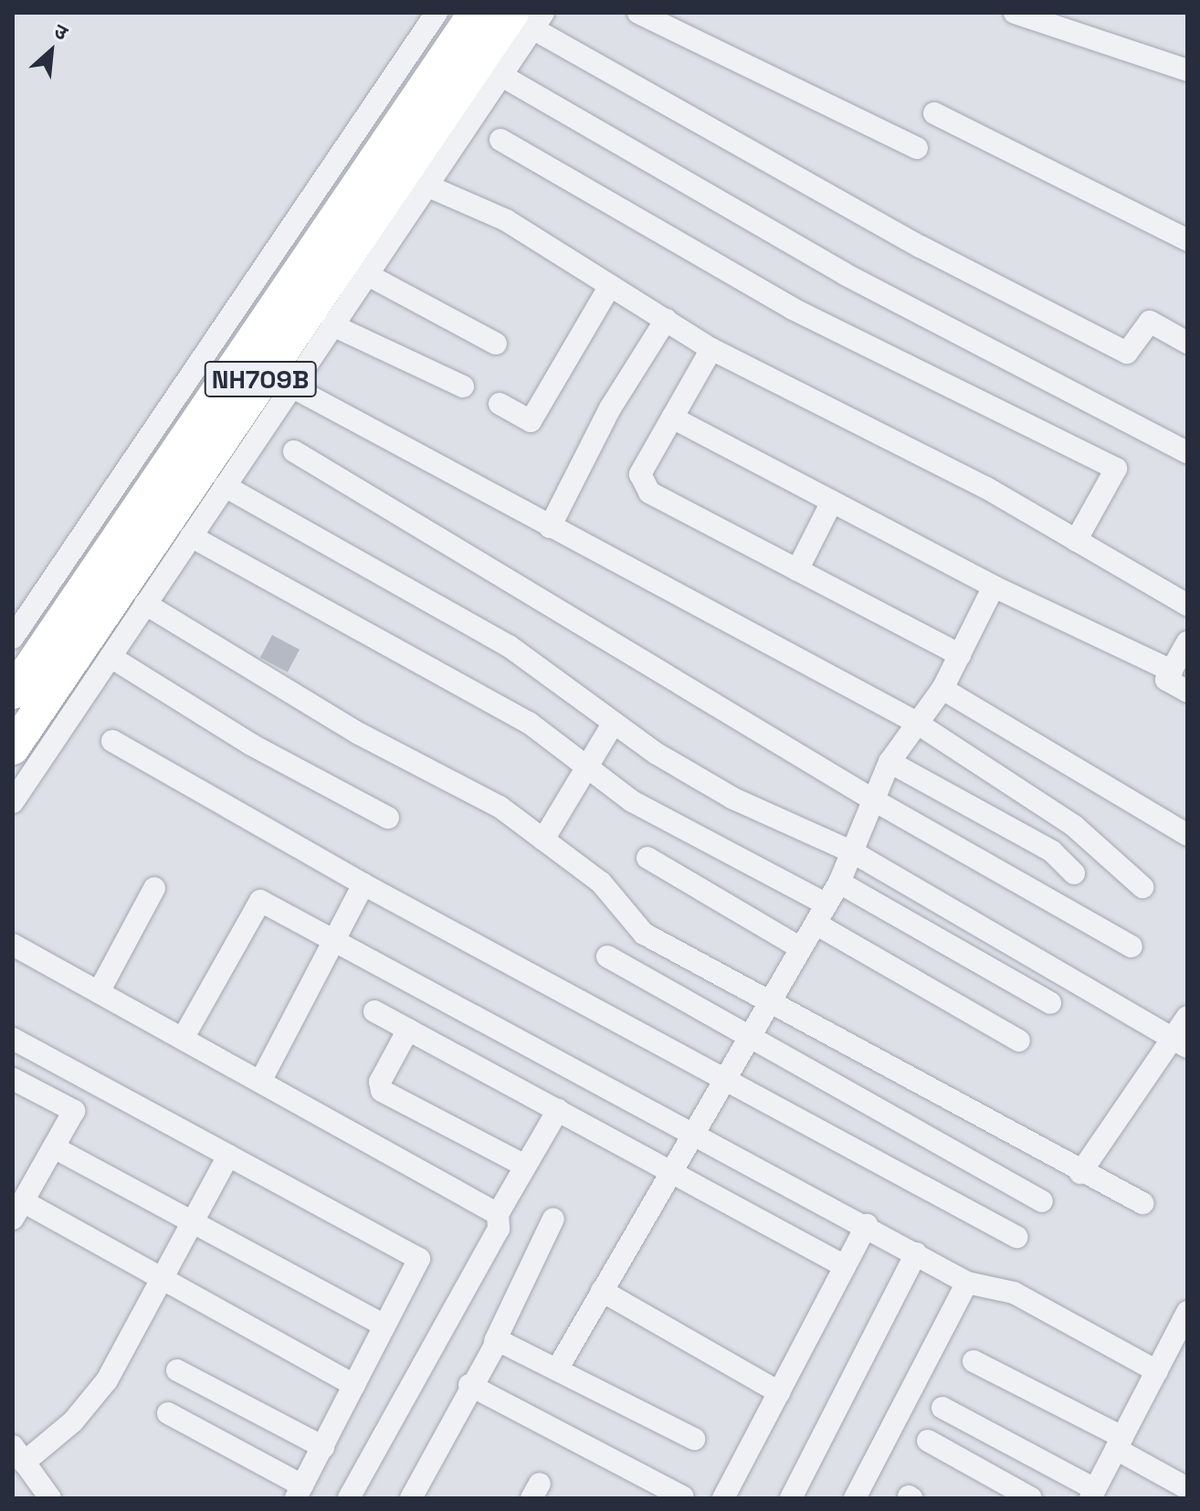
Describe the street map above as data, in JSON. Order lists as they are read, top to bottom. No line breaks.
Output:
{"streets":{"highway":["NH709B"]},"north":"top right"}
